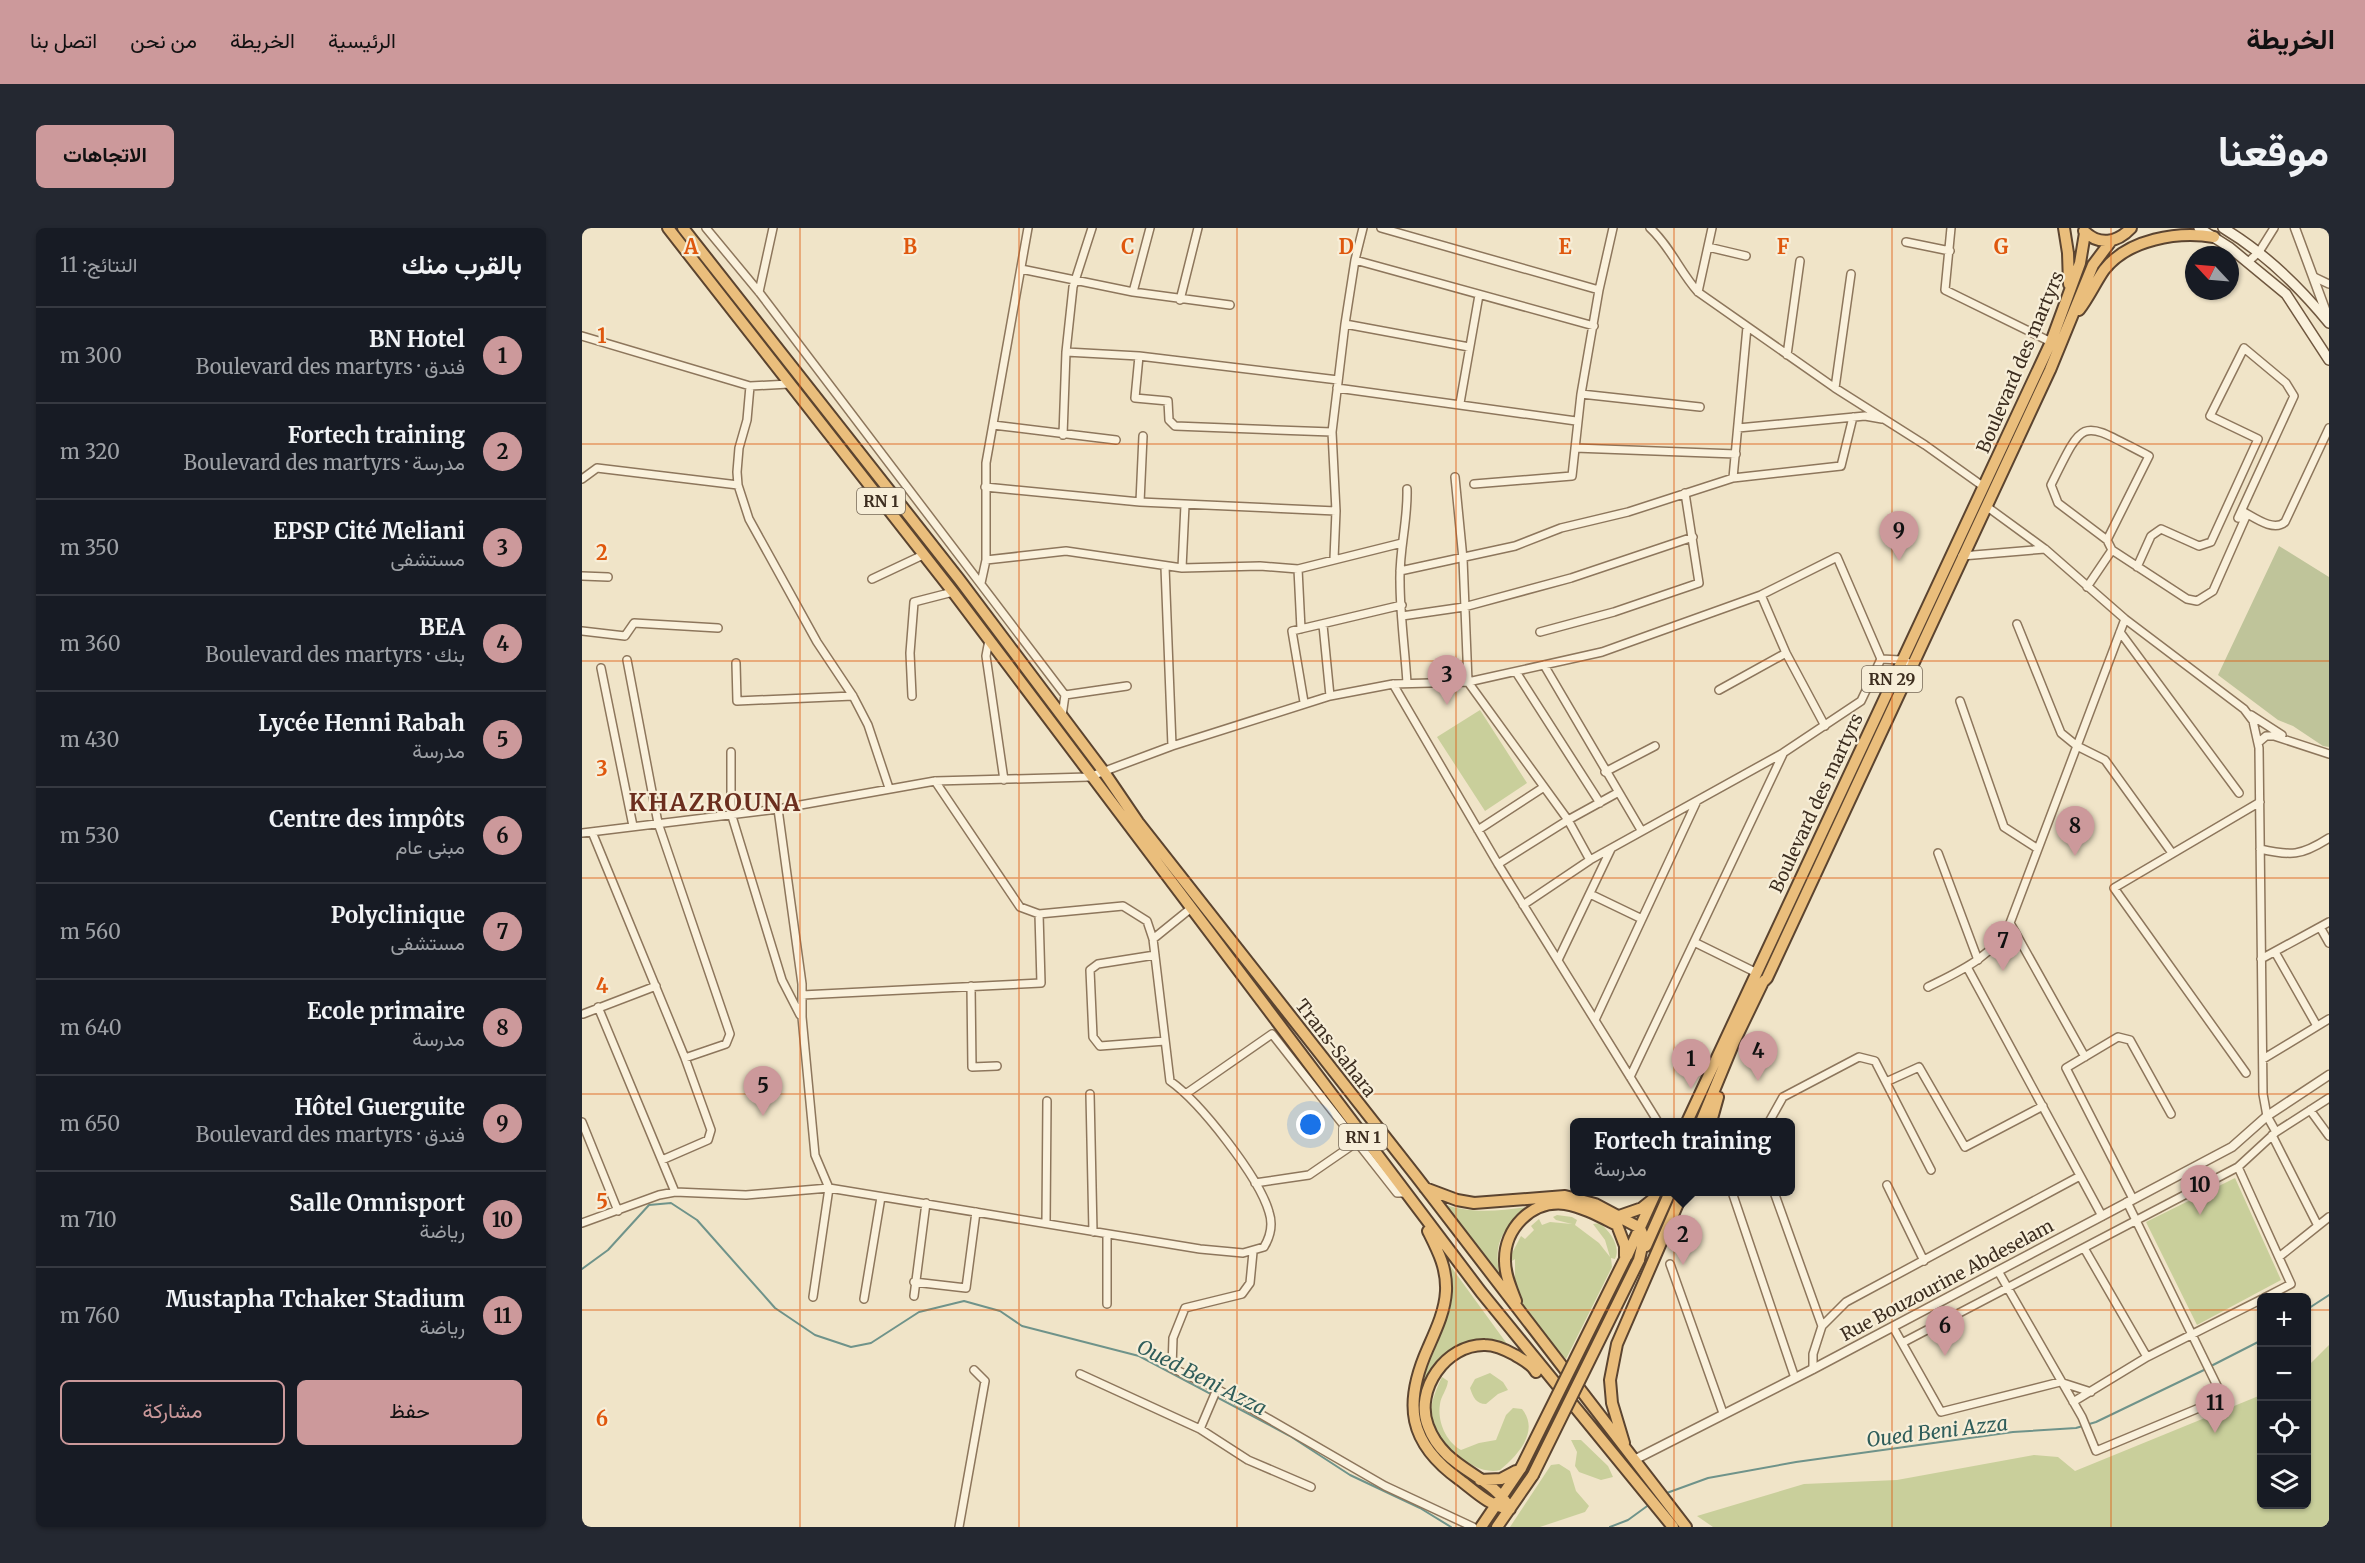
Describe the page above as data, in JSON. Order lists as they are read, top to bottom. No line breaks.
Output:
{"streets":{"highway":["Boulevard des martyrs","RN 1","RN 29","Trans-Sahara"],"street":["Rue Bouzourine Abdeselam"]},"crossings":[["RN 1","Trans-Sahara"],["Trans-Sahara","Rue Bouzourine Abdeselam"]],"districts":["KHAZROUNA"],"water":["Oued Beni Azza"],"north":"top left","page":{"header":"الخريطة","nav":["الرئيسية","الخريطة","من نحن","اتصل بنا"],"title":"موقعنا","buttons":["الاتجاهات",["حفظ","مشاركة"]],"heading":["بالقرب منك","النتائج: 11"],"list":[{"mark":"1","name":"BN Hotel","note":"فندق · Boulevard des martyrs","value":"300 m"},{"mark":"2","name":"Fortech training","note":"مدرسة · Boulevard des martyrs","value":"320 m"},{"mark":"3","name":"EPSP Cité Meliani","note":"مستشفى","value":"350 m"},{"mark":"4","name":"BEA","note":"بنك · Boulevard des martyrs","value":"360 m"},{"mark":"5","name":"Lycée Henni Rabah","note":"مدرسة","value":"430 m"},{"mark":"6","name":"Centre des impôts","note":"مبنى عام","value":"530 m"},{"mark":"7","name":"Polyclinique","note":"مستشفى","value":"560 m"},{"mark":"8","name":"Ecole primaire","note":"مدرسة","value":"640 m"},{"mark":"9","name":"Hôtel Guerguite","note":"فندق · Boulevard des martyrs","value":"650 m"},{"mark":"10","name":"Salle Omnisport","note":"رياضة","value":"710 m"},{"mark":"11","name":"Mustapha Tchaker Stadium","note":"رياضة","value":"760 m"}],"pins":["9","3","8","7","4","1","5","10","2","6","11"],"popup":["Fortech training","مدرسة"],"map_buttons":["+","−"]},"grid":{"columns":["A","B","C","D","E","F","G"],"rows":["1","2","3","4","5","6"]}}
